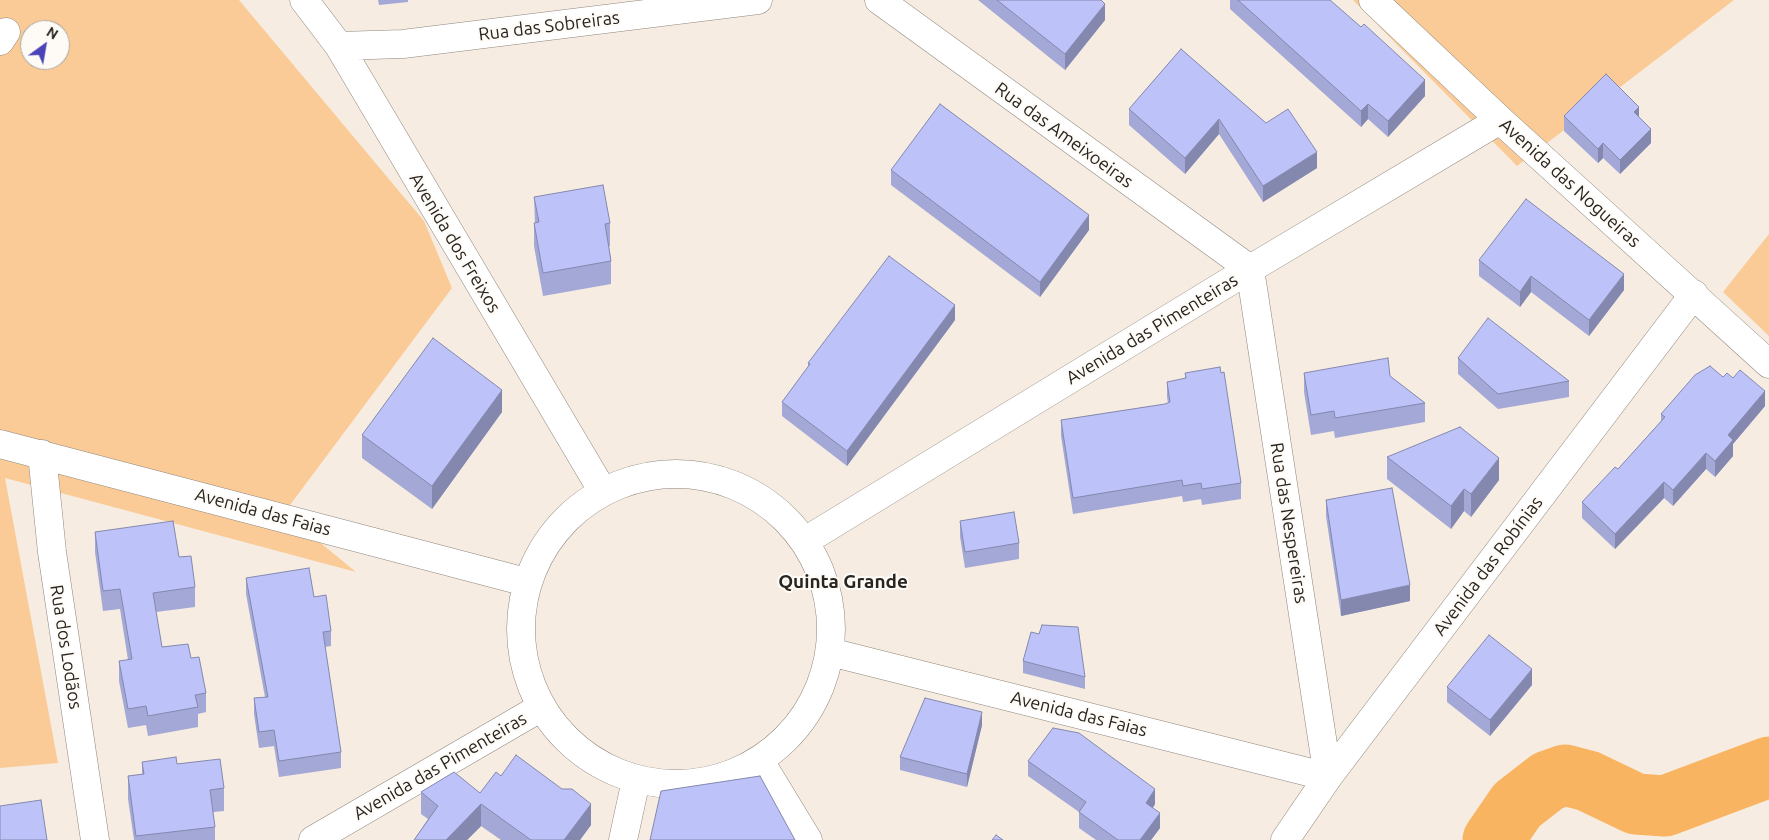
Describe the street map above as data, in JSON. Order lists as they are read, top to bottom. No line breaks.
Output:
{"streets":{"street":["Rua das Sobreiras","Rua das Ameixoeiras","Avenida das Nogueiras","Avenida dos Freixos","Avenida das Pimenteiras","Avenida das Faias","Rua das Nespereiras","Avenida das Robínias","Rua dos Lodãos"]},"crossings":[["Rua das Sobreiras","Avenida dos Freixos"],["Rua das Ameixoeiras","Avenida das Pimenteiras"],["Rua das Ameixoeiras","Rua das Nespereiras"],["Avenida das Nogueiras","Avenida das Pimenteiras"],["Avenida das Nogueiras","Avenida das Robínias"],["Avenida das Pimenteiras","Rua das Nespereiras"],["Avenida das Faias","Rua das Nespereiras"],["Avenida das Faias","Avenida das Robínias"],["Avenida das Faias","Rua dos Lodãos"],["Rua das Nespereiras","Avenida das Robínias"]],"districts":["Quinta Grande"],"north":"top right"}
